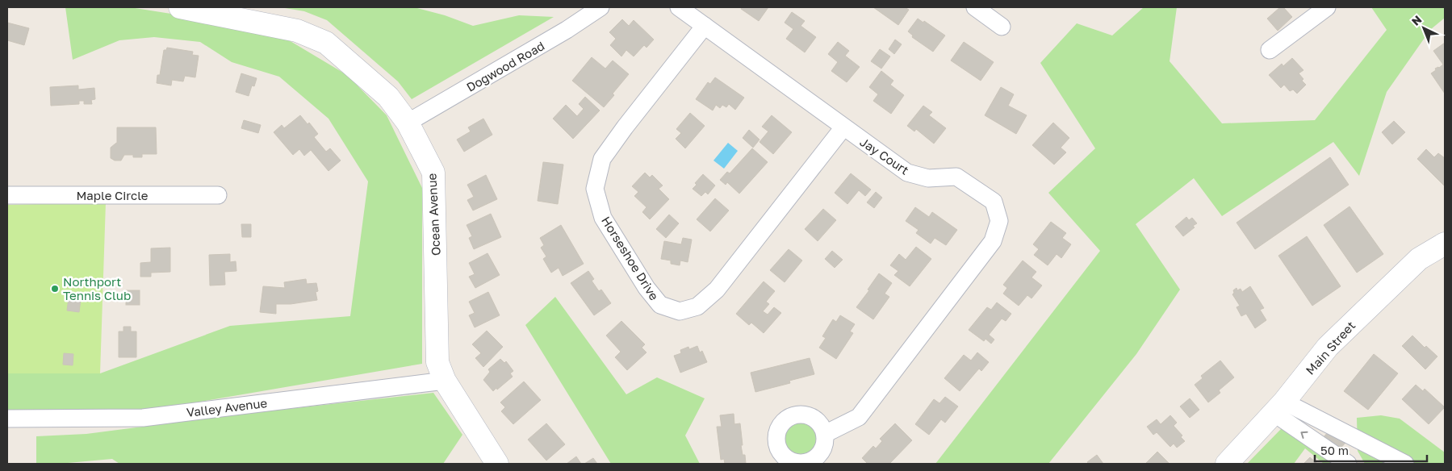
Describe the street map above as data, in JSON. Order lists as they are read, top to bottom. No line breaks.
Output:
{"streets":{"main road":["Ocean Avenue","Main Street"],"street":["Dogwood Road","Jay Court","Maple Circle","Horseshoe Drive","Valley Avenue"]},"crossings":[["Dogwood Road","Ocean Avenue"],["Jay Court","Horseshoe Drive"],["Ocean Avenue","Valley Avenue"]],"places":["Northport Tennis Club"],"scale_bar":"50 m","north":"top left"}
